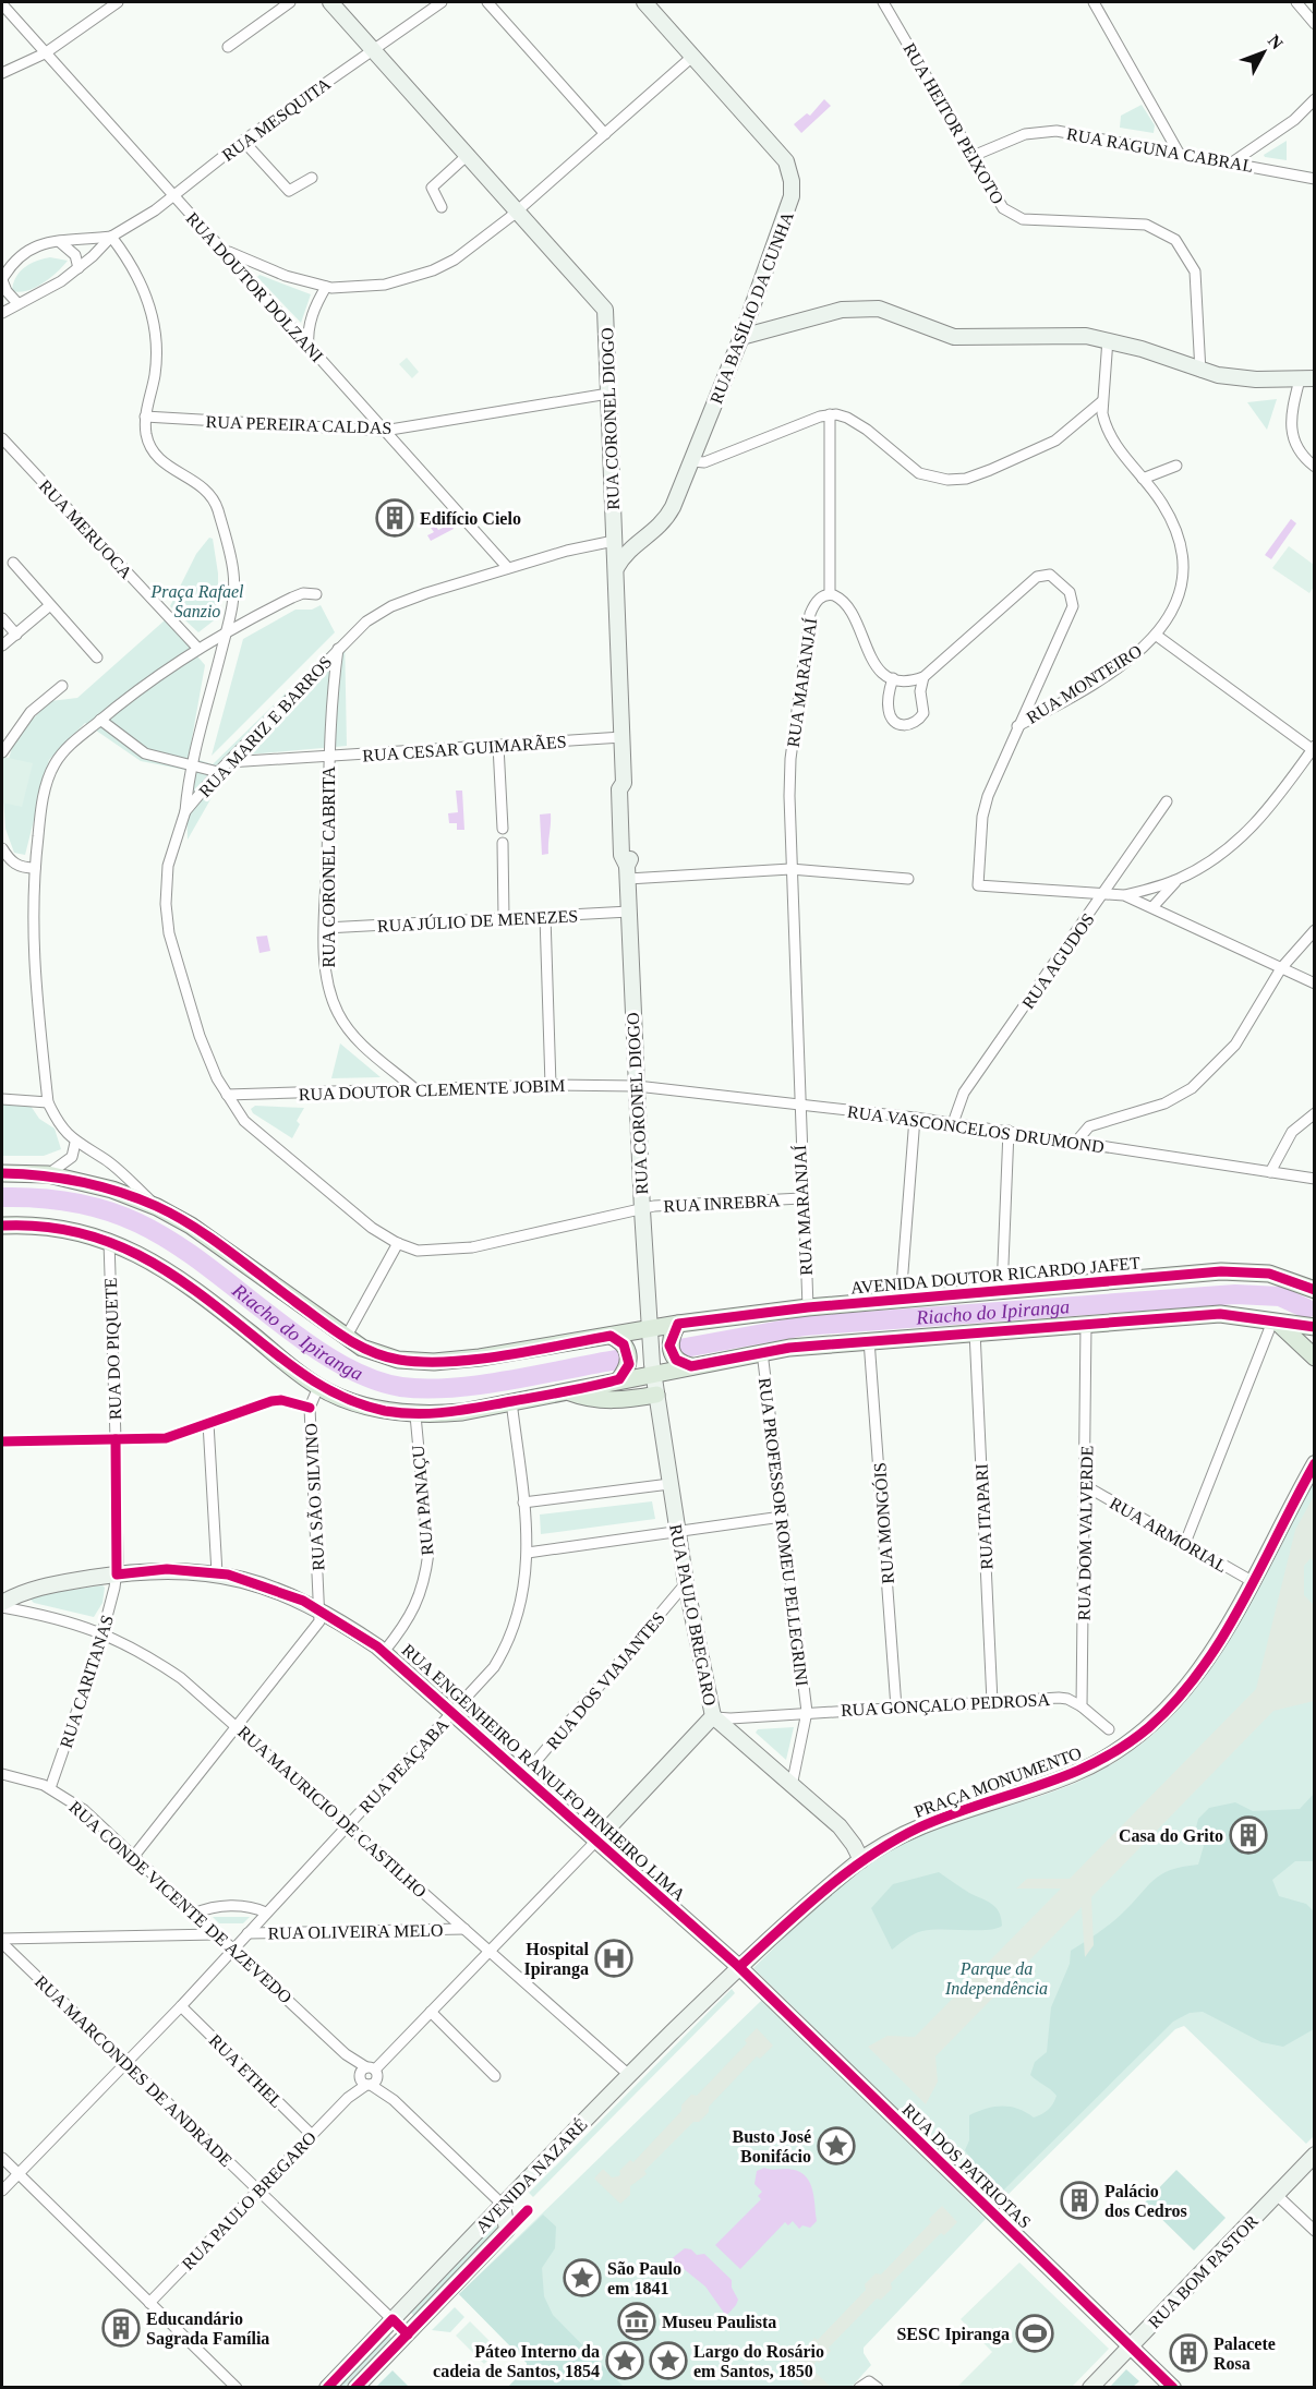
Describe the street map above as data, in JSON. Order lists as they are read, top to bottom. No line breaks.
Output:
{"streets":{"main road":["AVENIDA DOUTOR RICARDO JAFET"],"street":["RUA MESQUITA","RUA HEITOR PEIXOTO","RUA RAGUNA CABRAL","RUA DOUTOR DOLZANI","RUA BASÍLIO DA CUNHA","RUA CORONEL DIOGO","RUA PEREIRA CALDAS","RUA MERUOCA","RUA MARANJAÍ","RUA MONTEIRO","RUA MARIZ E BARROS","RUA CESAR GUIMARÃES","RUA CORONEL CABRITA","RUA JÚLIO DE MENEZES","RUA AGUDOS","RUA DOUTOR CLEMENTE JOBIM","RUA VASCONCELOS DRUMOND","RUA INREBRA","RUA DO PIQUETE","RUA SÃO SILVINO","RUA PANAÇU","RUA ITAPARI","RUA MONGÓIS","RUA PROFESSOR ROMEU PELLEGRINI","RUA DOM VALVERDE","RUA ARMORIAL","RUA PAULO BREGARO","RUA DOS VIAJANTES","RUA CARITANAS","RUA GONÇALO PEDROSA","RUA PEAÇABA","RUA ENGENHEIRO RANULFO PINHEIRO LIMA","PRAÇA MONUMENTO","RUA MAURICIO DE CASTILHO","RUA CONDE VICENTE DE AZEVEDO","RUA OLIVEIRA MELO","RUA MARCONDES DE ANDRADE","RUA ETHEL","RUA DOS PATRIOTAS","AVENIDA NAZARÉ","RUA BOM PASTOR"]},"crossings":[["RUA MESQUITA","RUA DOUTOR DOLZANI"],["RUA MESQUITA","RUA CORONEL DIOGO"],["RUA HEITOR PEIXOTO","RUA RAGUNA CABRAL"],["RUA DOUTOR DOLZANI","RUA PEREIRA CALDAS"],["RUA DOUTOR DOLZANI","RUA MARIZ E BARROS"],["RUA BASÍLIO DA CUNHA","RUA CORONEL DIOGO"],["RUA CORONEL DIOGO","RUA PEREIRA CALDAS"],["RUA CORONEL DIOGO","RUA MARIZ E BARROS"],["RUA CORONEL DIOGO","RUA CESAR GUIMARÃES"],["RUA CORONEL DIOGO","RUA JÚLIO DE MENEZES"],["RUA CORONEL DIOGO","RUA DOUTOR CLEMENTE JOBIM"],["RUA CORONEL DIOGO","RUA VASCONCELOS DRUMOND"],["RUA CORONEL DIOGO","RUA INREBRA"],["RUA CORONEL DIOGO","AVENIDA DOUTOR RICARDO JAFET"],["RUA CORONEL DIOGO","RUA PAULO BREGARO"],["RUA MARANJAÍ","RUA VASCONCELOS DRUMOND"],["RUA MARANJAÍ","RUA INREBRA"],["RUA MARANJAÍ","AVENIDA DOUTOR RICARDO JAFET"],["RUA MARIZ E BARROS","RUA CESAR GUIMARÃES"],["RUA MARIZ E BARROS","RUA CORONEL CABRITA"],["RUA MARIZ E BARROS","RUA DOUTOR CLEMENTE JOBIM"],["RUA MARIZ E BARROS","RUA INREBRA"],["RUA CESAR GUIMARÃES","RUA CORONEL CABRITA"],["RUA CORONEL CABRITA","RUA JÚLIO DE MENEZES"],["RUA CORONEL CABRITA","RUA DOUTOR CLEMENTE JOBIM"],["RUA AGUDOS","RUA VASCONCELOS DRUMOND"],["RUA DOUTOR CLEMENTE JOBIM","RUA VASCONCELOS DRUMOND"],["AVENIDA DOUTOR RICARDO JAFET","RUA PAULO BREGARO"],["RUA DO PIQUETE","RUA CARITANAS"],["RUA DO PIQUETE","RUA ENGENHEIRO RANULFO PINHEIRO LIMA"],["RUA SÃO SILVINO","RUA ENGENHEIRO RANULFO PINHEIRO LIMA"],["RUA PANAÇU","RUA ENGENHEIRO RANULFO PINHEIRO LIMA"],["RUA ITAPARI","RUA GONÇALO PEDROSA"],["RUA MONGÓIS","RUA GONÇALO PEDROSA"],["RUA PROFESSOR ROMEU PELLEGRINI","RUA GONÇALO PEDROSA"],["RUA DOM VALVERDE","RUA ARMORIAL"],["RUA DOM VALVERDE","RUA GONÇALO PEDROSA"],["RUA ARMORIAL","PRAÇA MONUMENTO"],["RUA PAULO BREGARO","RUA DOS VIAJANTES"],["RUA PAULO BREGARO","RUA ENGENHEIRO RANULFO PINHEIRO LIMA"],["RUA PAULO BREGARO","RUA MAURICIO DE CASTILHO"],["RUA PAULO BREGARO","RUA CONDE VICENTE DE AZEVEDO"],["RUA PAULO BREGARO","RUA MARCONDES DE ANDRADE"],["RUA PAULO BREGARO","RUA ETHEL"],["RUA DOS VIAJANTES","RUA ENGENHEIRO RANULFO PINHEIRO LIMA"],["RUA CARITANAS","RUA ENGENHEIRO RANULFO PINHEIRO LIMA"],["RUA CARITANAS","RUA MAURICIO DE CASTILHO"],["RUA CARITANAS","RUA CONDE VICENTE DE AZEVEDO"],["RUA PEAÇABA","RUA ENGENHEIRO RANULFO PINHEIRO LIMA"],["RUA PEAÇABA","RUA MAURICIO DE CASTILHO"],["RUA PEAÇABA","RUA CONDE VICENTE DE AZEVEDO"],["RUA PEAÇABA","RUA OLIVEIRA MELO"],["RUA PEAÇABA","RUA MARCONDES DE ANDRADE"],["RUA PEAÇABA","RUA ETHEL"],["RUA ENGENHEIRO RANULFO PINHEIRO LIMA","PRAÇA MONUMENTO"],["RUA ENGENHEIRO RANULFO PINHEIRO LIMA","RUA MAURICIO DE CASTILHO"],["RUA ENGENHEIRO RANULFO PINHEIRO LIMA","RUA DOS PATRIOTAS"],["RUA ENGENHEIRO RANULFO PINHEIRO LIMA","AVENIDA NAZARÉ"],["PRAÇA MONUMENTO","RUA DOS PATRIOTAS"],["PRAÇA MONUMENTO","AVENIDA NAZARÉ"],["RUA MAURICIO DE CASTILHO","RUA OLIVEIRA MELO"],["RUA MAURICIO DE CASTILHO","AVENIDA NAZARÉ"],["RUA CONDE VICENTE DE AZEVEDO","AVENIDA NAZARÉ"],["RUA MARCONDES DE ANDRADE","AVENIDA NAZARÉ"],["RUA DOS PATRIOTAS","AVENIDA NAZARÉ"],["RUA DOS PATRIOTAS","RUA BOM PASTOR"]],"water":["Riacho do Ipiranga"],"parks":["Praça Rafael Sanzio","Parque da Independência"],"places":{"building":["Edifício Cielo","Casa do Grito","Palácio dos Cedros","Educandário Sagrada Família","Palacete Rosa"],"hospital":["Hospital Ipiranga"],"place":["Busto José Bonifácio","São Paulo em 1841","Páteo Interno da cadeia de Santos, 1854","Largo do Rosário em Santos, 1850"],"museum":["Museu Paulista"],"sports":["SESC Ipiranga"]},"north":"top right"}
